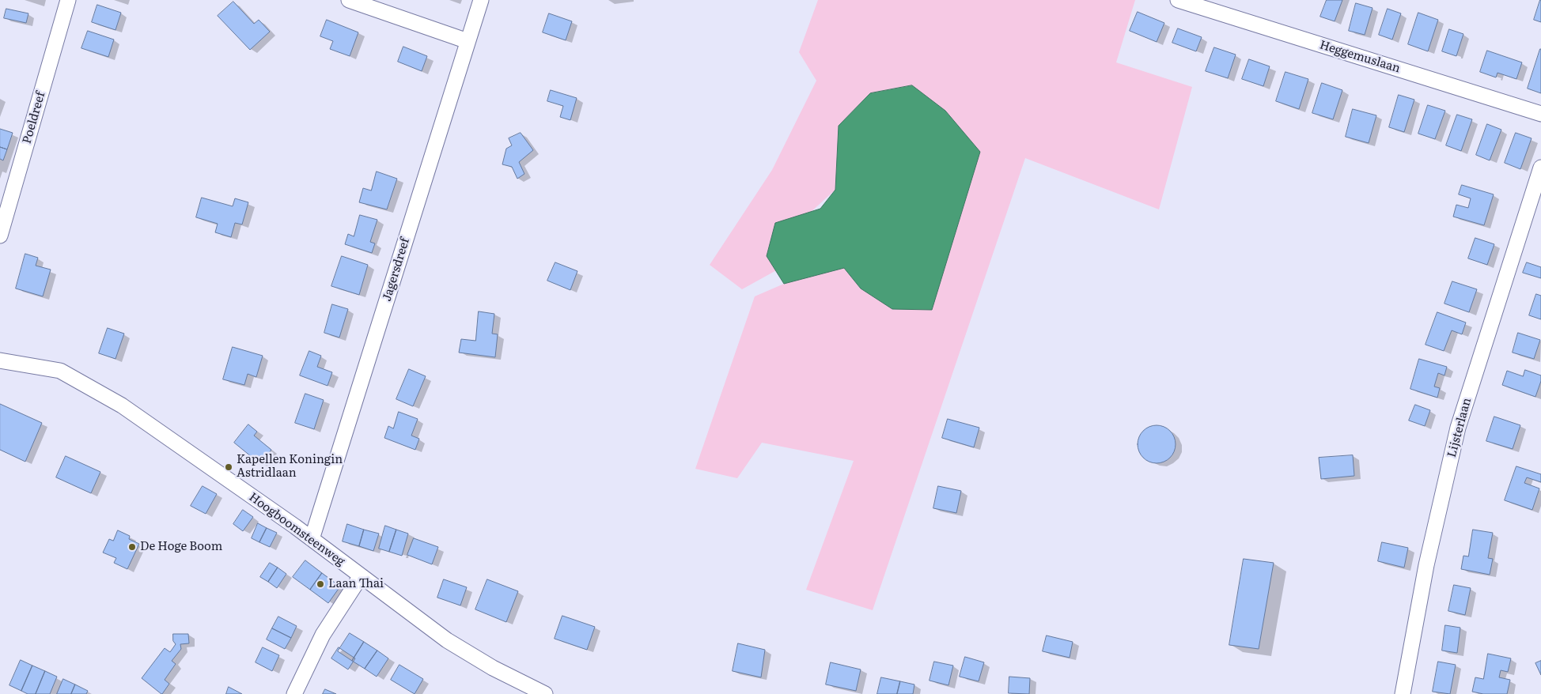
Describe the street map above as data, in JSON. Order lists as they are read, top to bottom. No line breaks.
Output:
{"streets":{"street":["Heggemuslaan","Poeldreef","Jagersdreef","Lijsterlaan","Hoogboomsteenweg"]},"crossings":[["Jagersdreef","Hoogboomsteenweg"]],"places":["Kapellen Koningin Astridlaan","De Hoge Boom","Laan Thai"]}
